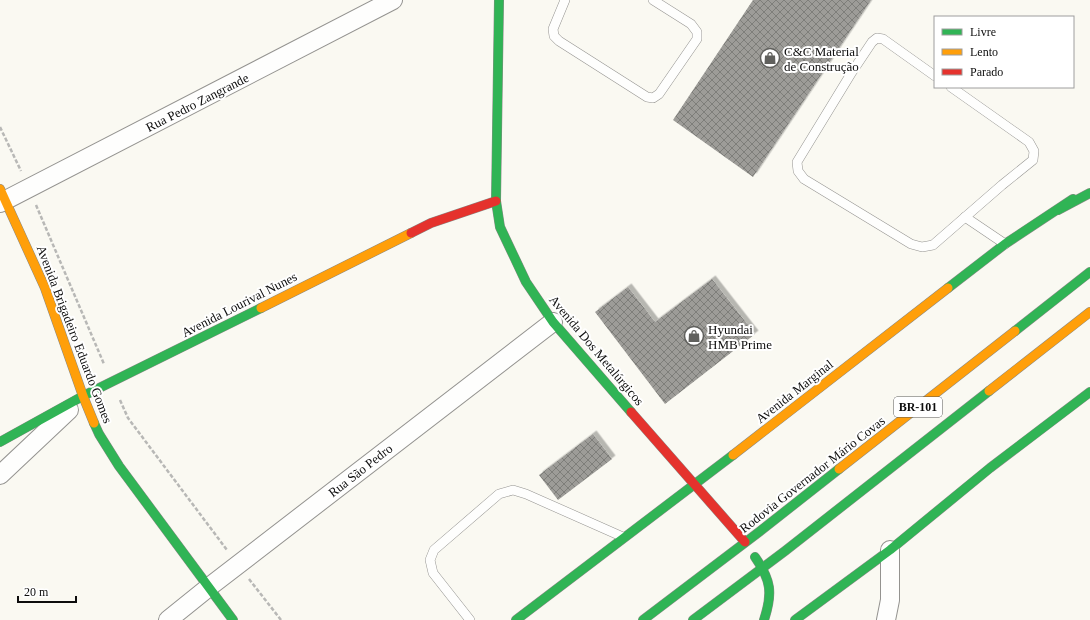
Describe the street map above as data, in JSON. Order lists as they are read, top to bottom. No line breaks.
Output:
{"streets":{"main road":["Avenida Lourival Nunes","Avenida Brigadeiro Eduardo Gomes","Avenida Dos Metalúrgicos","Avenida Marginal","BR-101","Rodovia Governador Mário Covas"],"street":["Rua Pedro Zangrande","Rua São Pedro"]},"crossings":[["Rua Pedro Zangrande","Avenida Brigadeiro Eduardo Gomes"],["Avenida Lourival Nunes","Avenida Brigadeiro Eduardo Gomes"],["Avenida Lourival Nunes","Avenida Dos Metalúrgicos"],["Avenida Brigadeiro Eduardo Gomes","Rua São Pedro"],["Avenida Dos Metalúrgicos","Avenida Marginal"],["Avenida Dos Metalúrgicos","BR-101"],["Avenida Dos Metalúrgicos","Rua São Pedro"],["Avenida Dos Metalúrgicos","Rodovia Governador Mário Covas"]],"places":{"shop":["C&C Material de Construção","Hyundai HMB Prime"]},"legend":["Livre","Lento","Parado"],"scale_bar":"20 m"}
